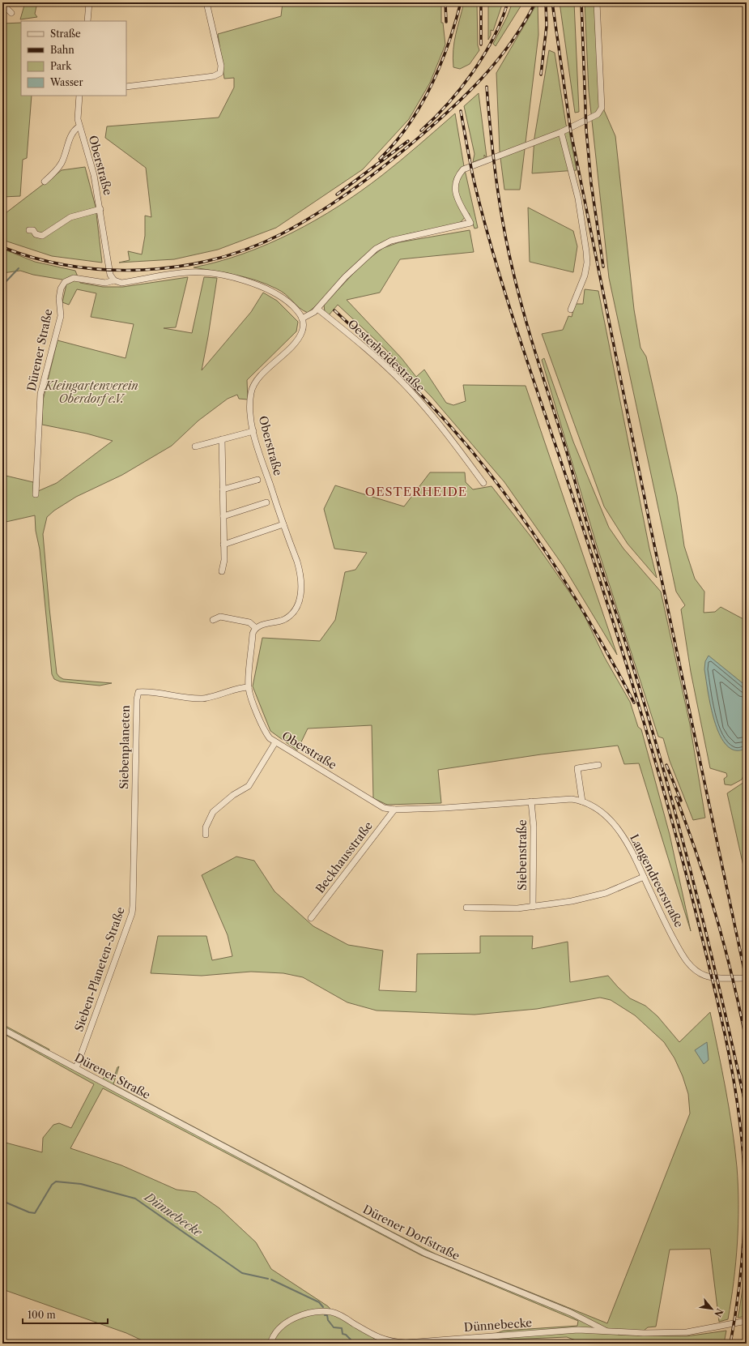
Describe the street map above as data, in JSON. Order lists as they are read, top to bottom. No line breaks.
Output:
{"streets":{"street":["Oberstraße","Dürener Straße","Oesterheidestraße","Siebenplaneten","Siebenstraße","Beckhausstraße","Langendreerstraße","Sieben-Planeten-Straße","Dürener Dorfstraße","Dünnebecke"]},"crossings":[["Oberstraße","Dürener Straße"],["Oberstraße","Siebenplaneten"],["Oberstraße","Beckhausstraße"],["Oberstraße","Langendreerstraße"],["Dürener Straße","Sieben-Planeten-Straße"],["Dürener Straße","Dürener Dorfstraße"],["Siebenplaneten","Sieben-Planeten-Straße"],["Siebenstraße","Langendreerstraße"],["Dürener Dorfstraße","Dünnebecke"]],"districts":["OESTERHEIDE"],"water":["Dünnebecke"],"parks":["Kleingartenverein Oberdorf e.V."],"legend":["Straße","Bahn","Park","Wasser"],"scale_bar":"100 m","north":"bottom right"}
